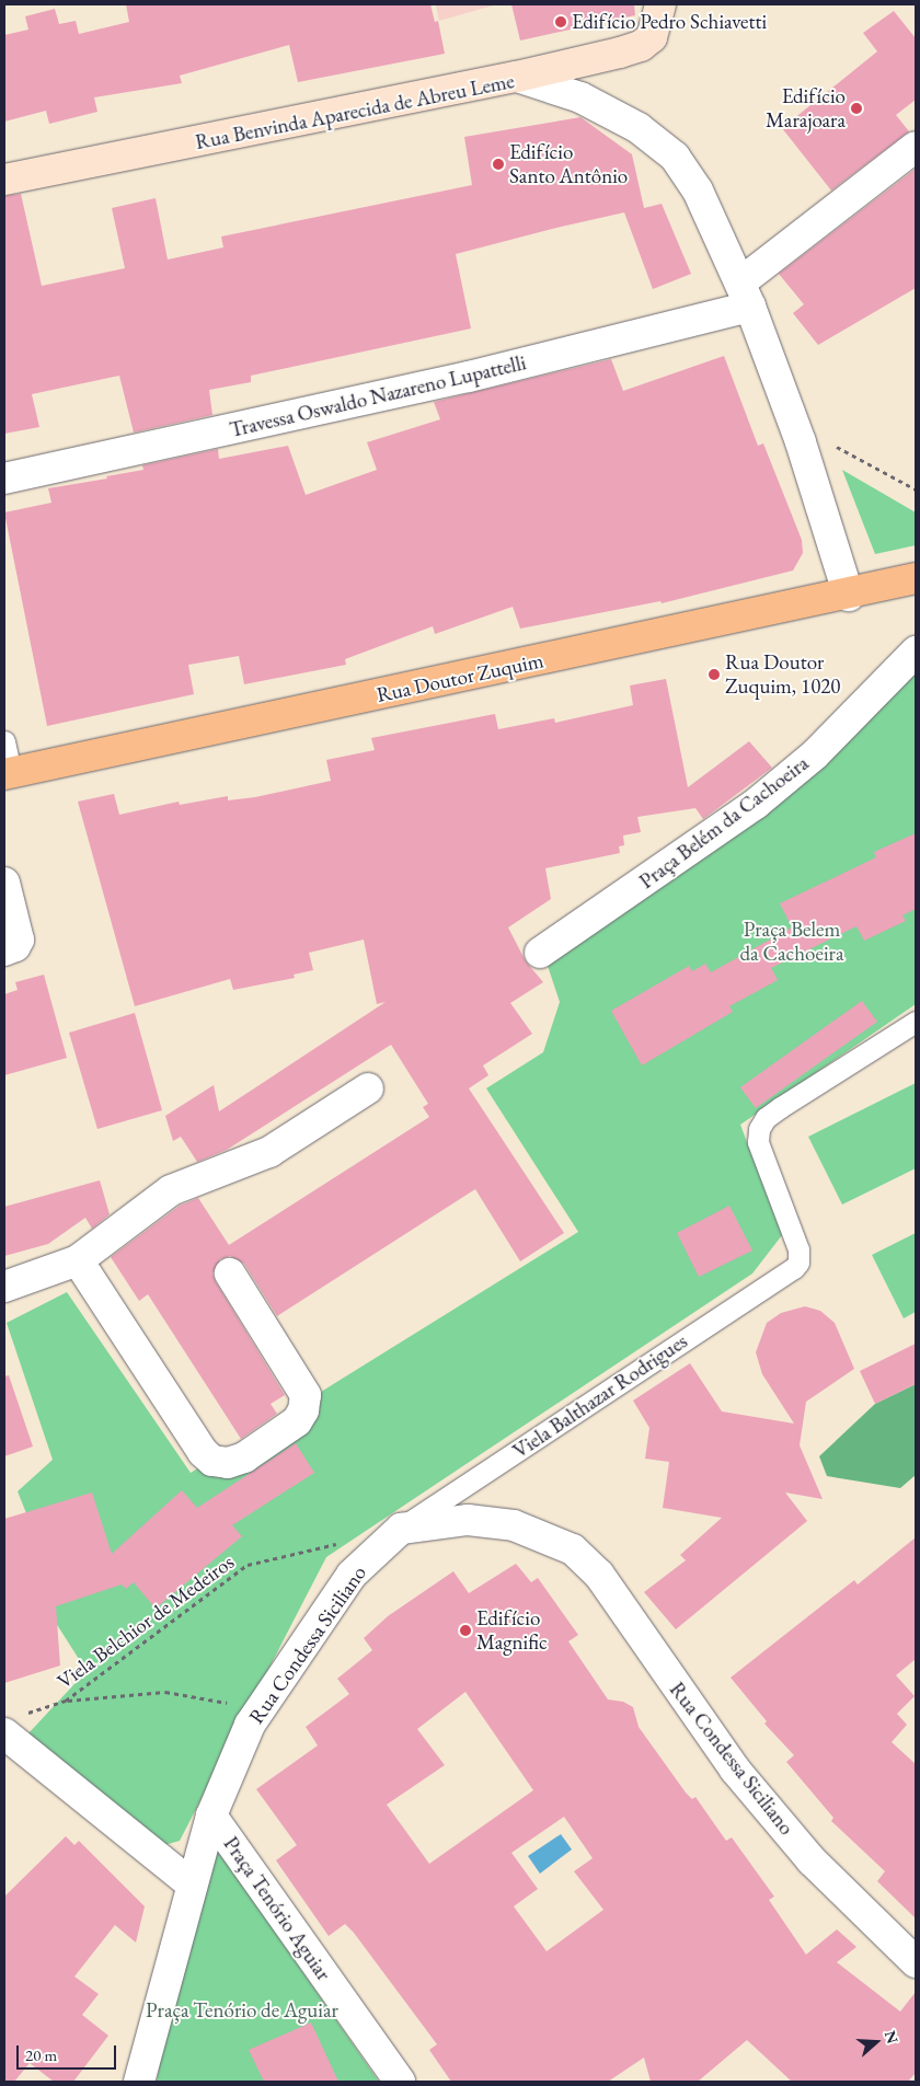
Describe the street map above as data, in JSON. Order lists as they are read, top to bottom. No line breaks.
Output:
{"streets":{"main road":["Rua Doutor Zuquim"],"street":["Rua Benvinda Aparecida de Abreu Leme","Travessa Oswaldo Nazareno Lupattelli","Praça Belém da Cachoeira","Rua Condessa Siciliano","Praça Tenório Aguiar"],"lane":["Viela Balthazar Rodrigues"],"path":["Viela Belchior de Medeiros"]},"crossings":[["Rua Benvinda Aparecida de Abreu Leme","Travessa Oswaldo Nazareno Lupattelli"],["Rua Benvinda Aparecida de Abreu Leme","Rua Doutor Zuquim"],["Viela Balthazar Rodrigues","Rua Condessa Siciliano"],["Rua Condessa Siciliano","Praça Tenório Aguiar"]],"parks":["Praça Belem da Cachoeira","Praça Tenório de Aguiar"],"places":["Edifício Pedro Schiavetti","Edifício Marajoara","Edifício Santo Antônio","Rua Doutor Zuquim, 1020","Edifício Magnific"],"scale_bar":"20 m","north":"right"}
